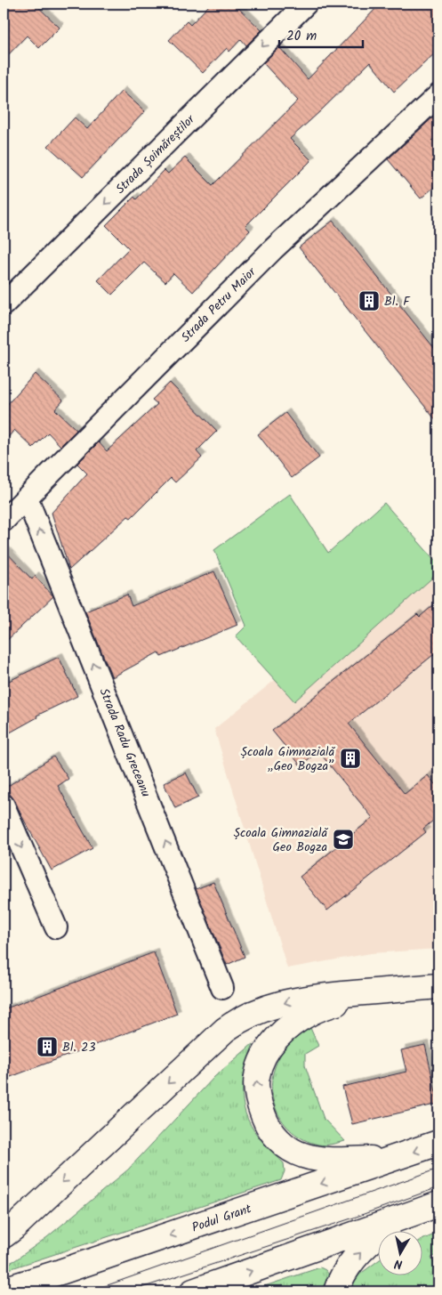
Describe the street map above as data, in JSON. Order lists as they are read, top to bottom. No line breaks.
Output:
{"streets":{"main road":["Podul Grant"],"street":["Strada Șoimăreștilor","Strada Petru Maior","Strada Radu Greceanu"]},"crossings":[["Strada Petru Maior","Strada Radu Greceanu"]],"one_way":["Strada Șoimăreștilor","Strada Radu Greceanu"],"places":{"building":["Bl. F","Școala Gimnazială „Geo Bogza”","Bl. 23"],"school or university":["Școala Gimnazială Geo Bogza"]},"scale_bar":"20 m","north":"bottom"}
